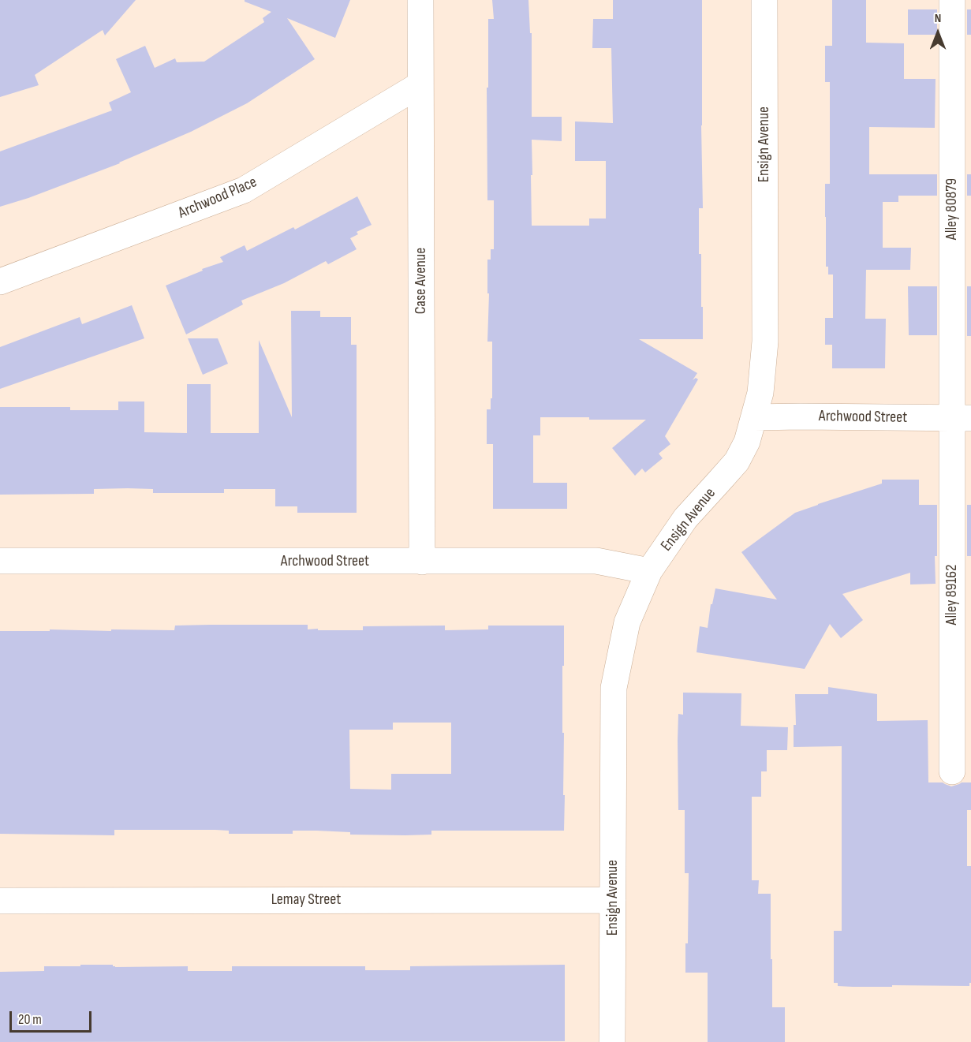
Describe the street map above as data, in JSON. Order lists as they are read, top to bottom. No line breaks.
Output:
{"streets":{"street":["Ensign Avenue","Archwood Place","Alley 80879","Case Avenue","Archwood Street","Alley 89162","Lemay Street"]},"crossings":[["Ensign Avenue","Archwood Street"],["Ensign Avenue","Lemay Street"],["Archwood Place","Case Avenue"],["Alley 80879","Archwood Street"],["Alley 80879","Alley 89162"],["Case Avenue","Archwood Street"],["Archwood Street","Alley 89162"]],"scale_bar":"20 m","north":"top"}
